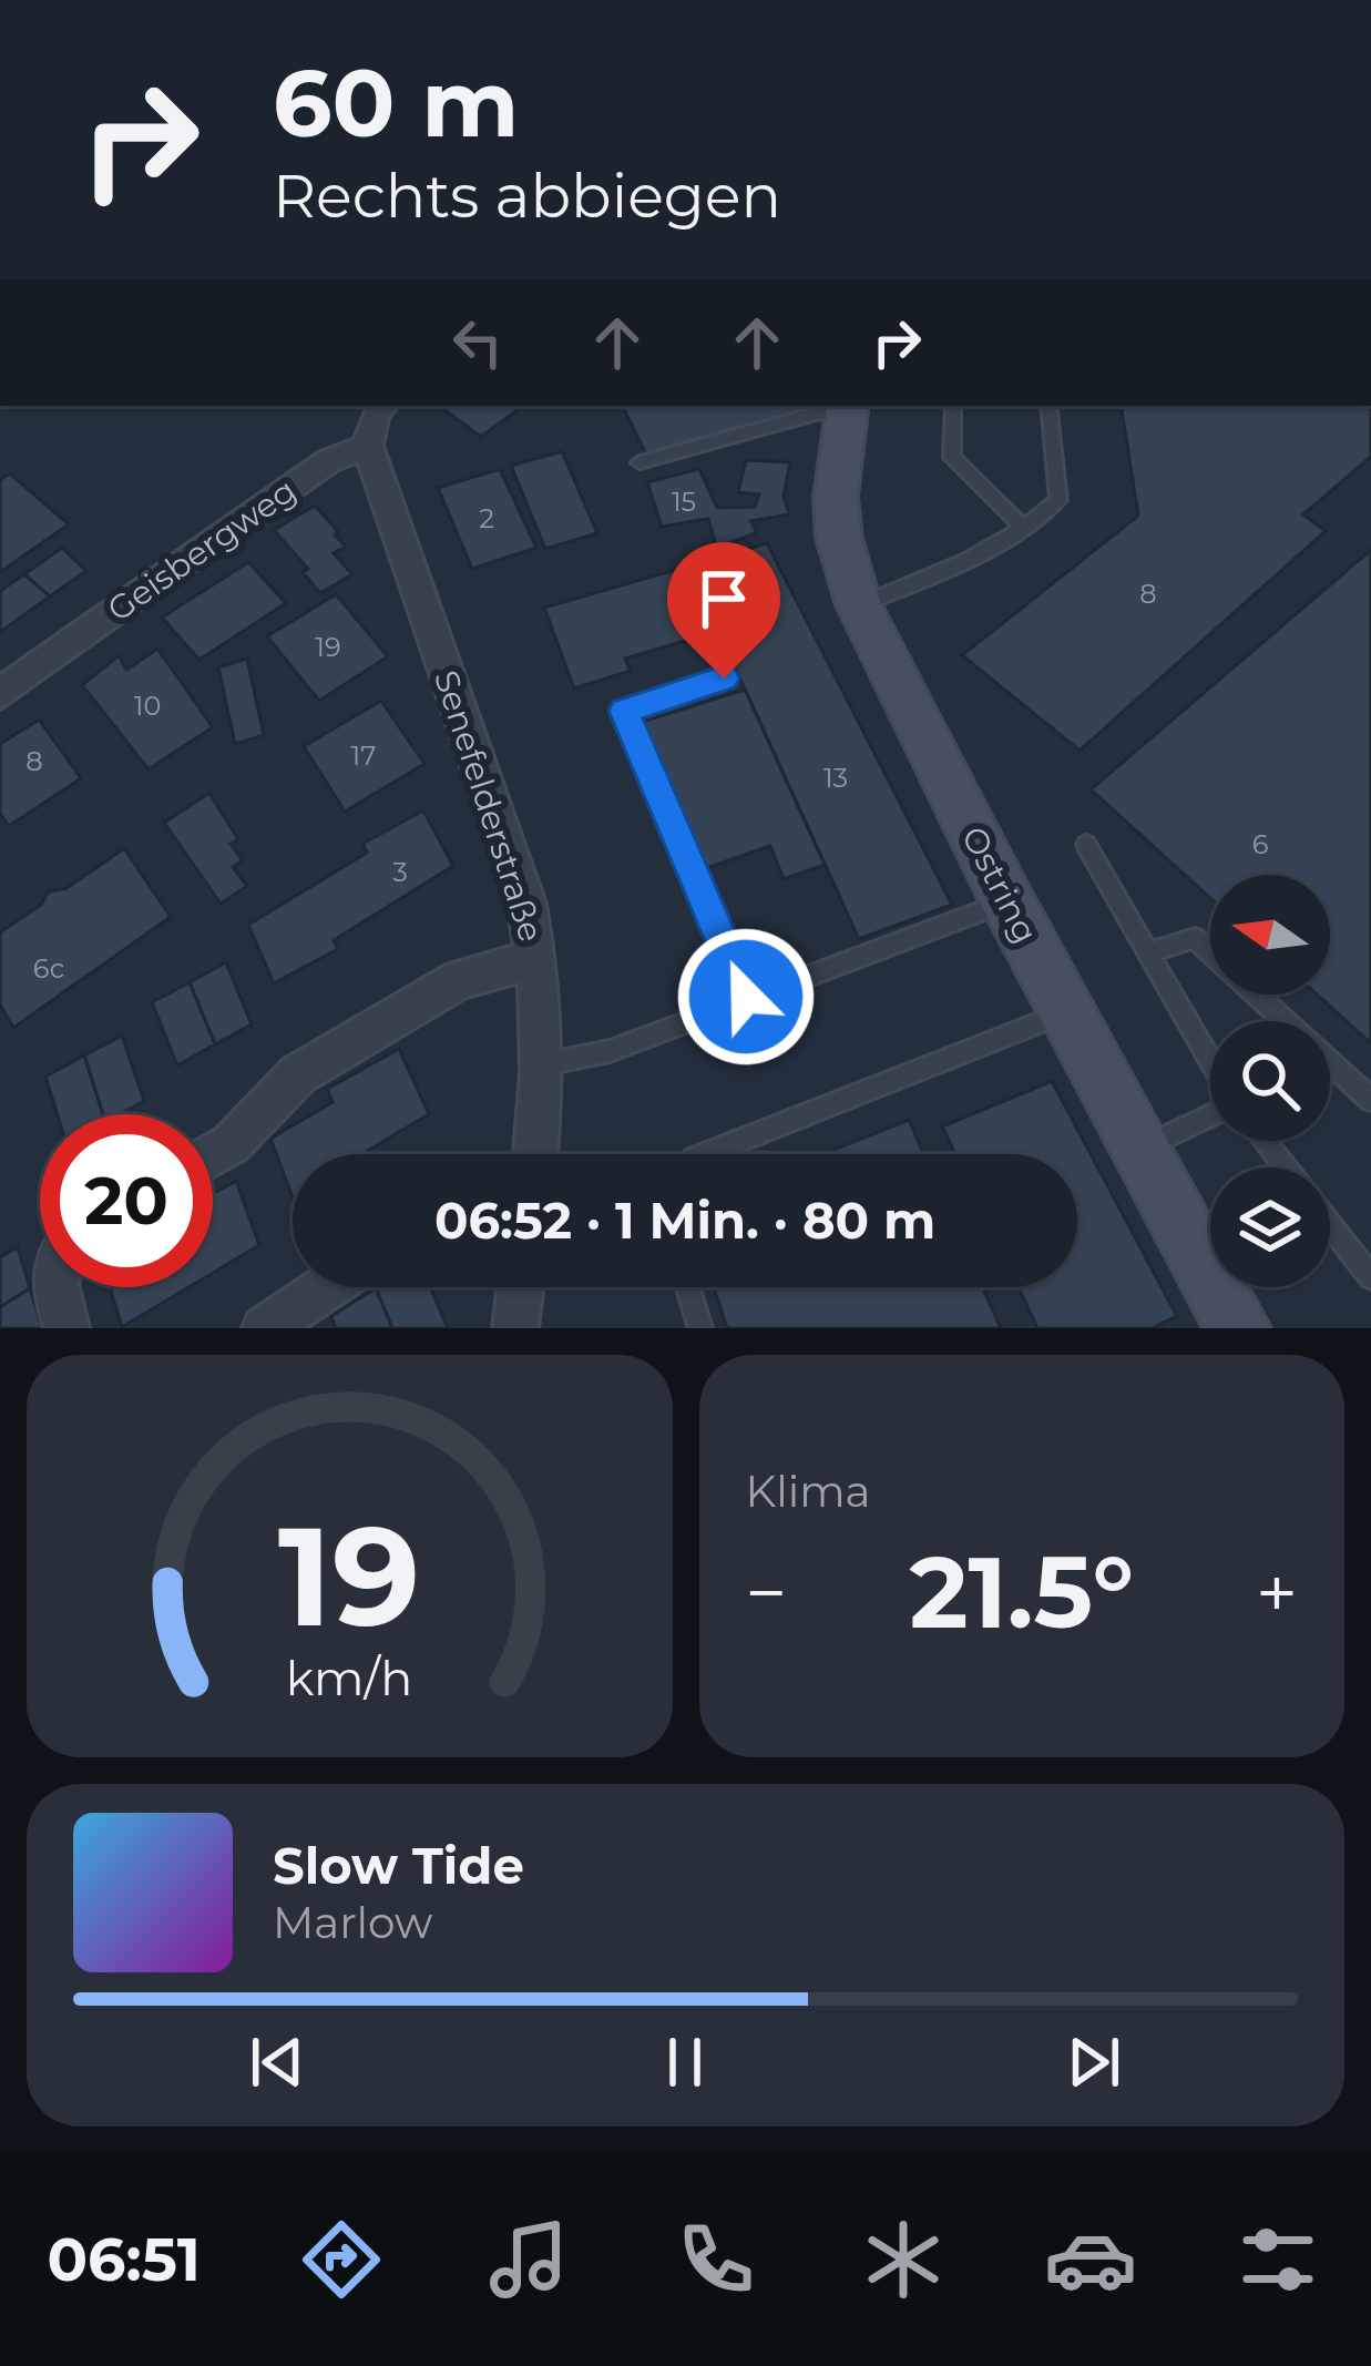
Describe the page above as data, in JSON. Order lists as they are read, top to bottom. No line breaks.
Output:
{"streets":{"street":["Geisbergweg","Senefelderstraße","Ostring"]},"crossings":[["Geisbergweg","Senefelderstraße"]],"house_numbers":["15","2","8","19","10","17","8","13","6","3","6c"],"north":"left","page":{"turn":["60 m","Rechts abbiegen"],"limit":"20","trip":"06:52 · 1 Min. · 80 m","tile":"Klima","heat":["−","21.5°","+"],"song":["Slow Tide","Marlow"],"tabs":"06:51","gauge":["19","km/h"]}}
